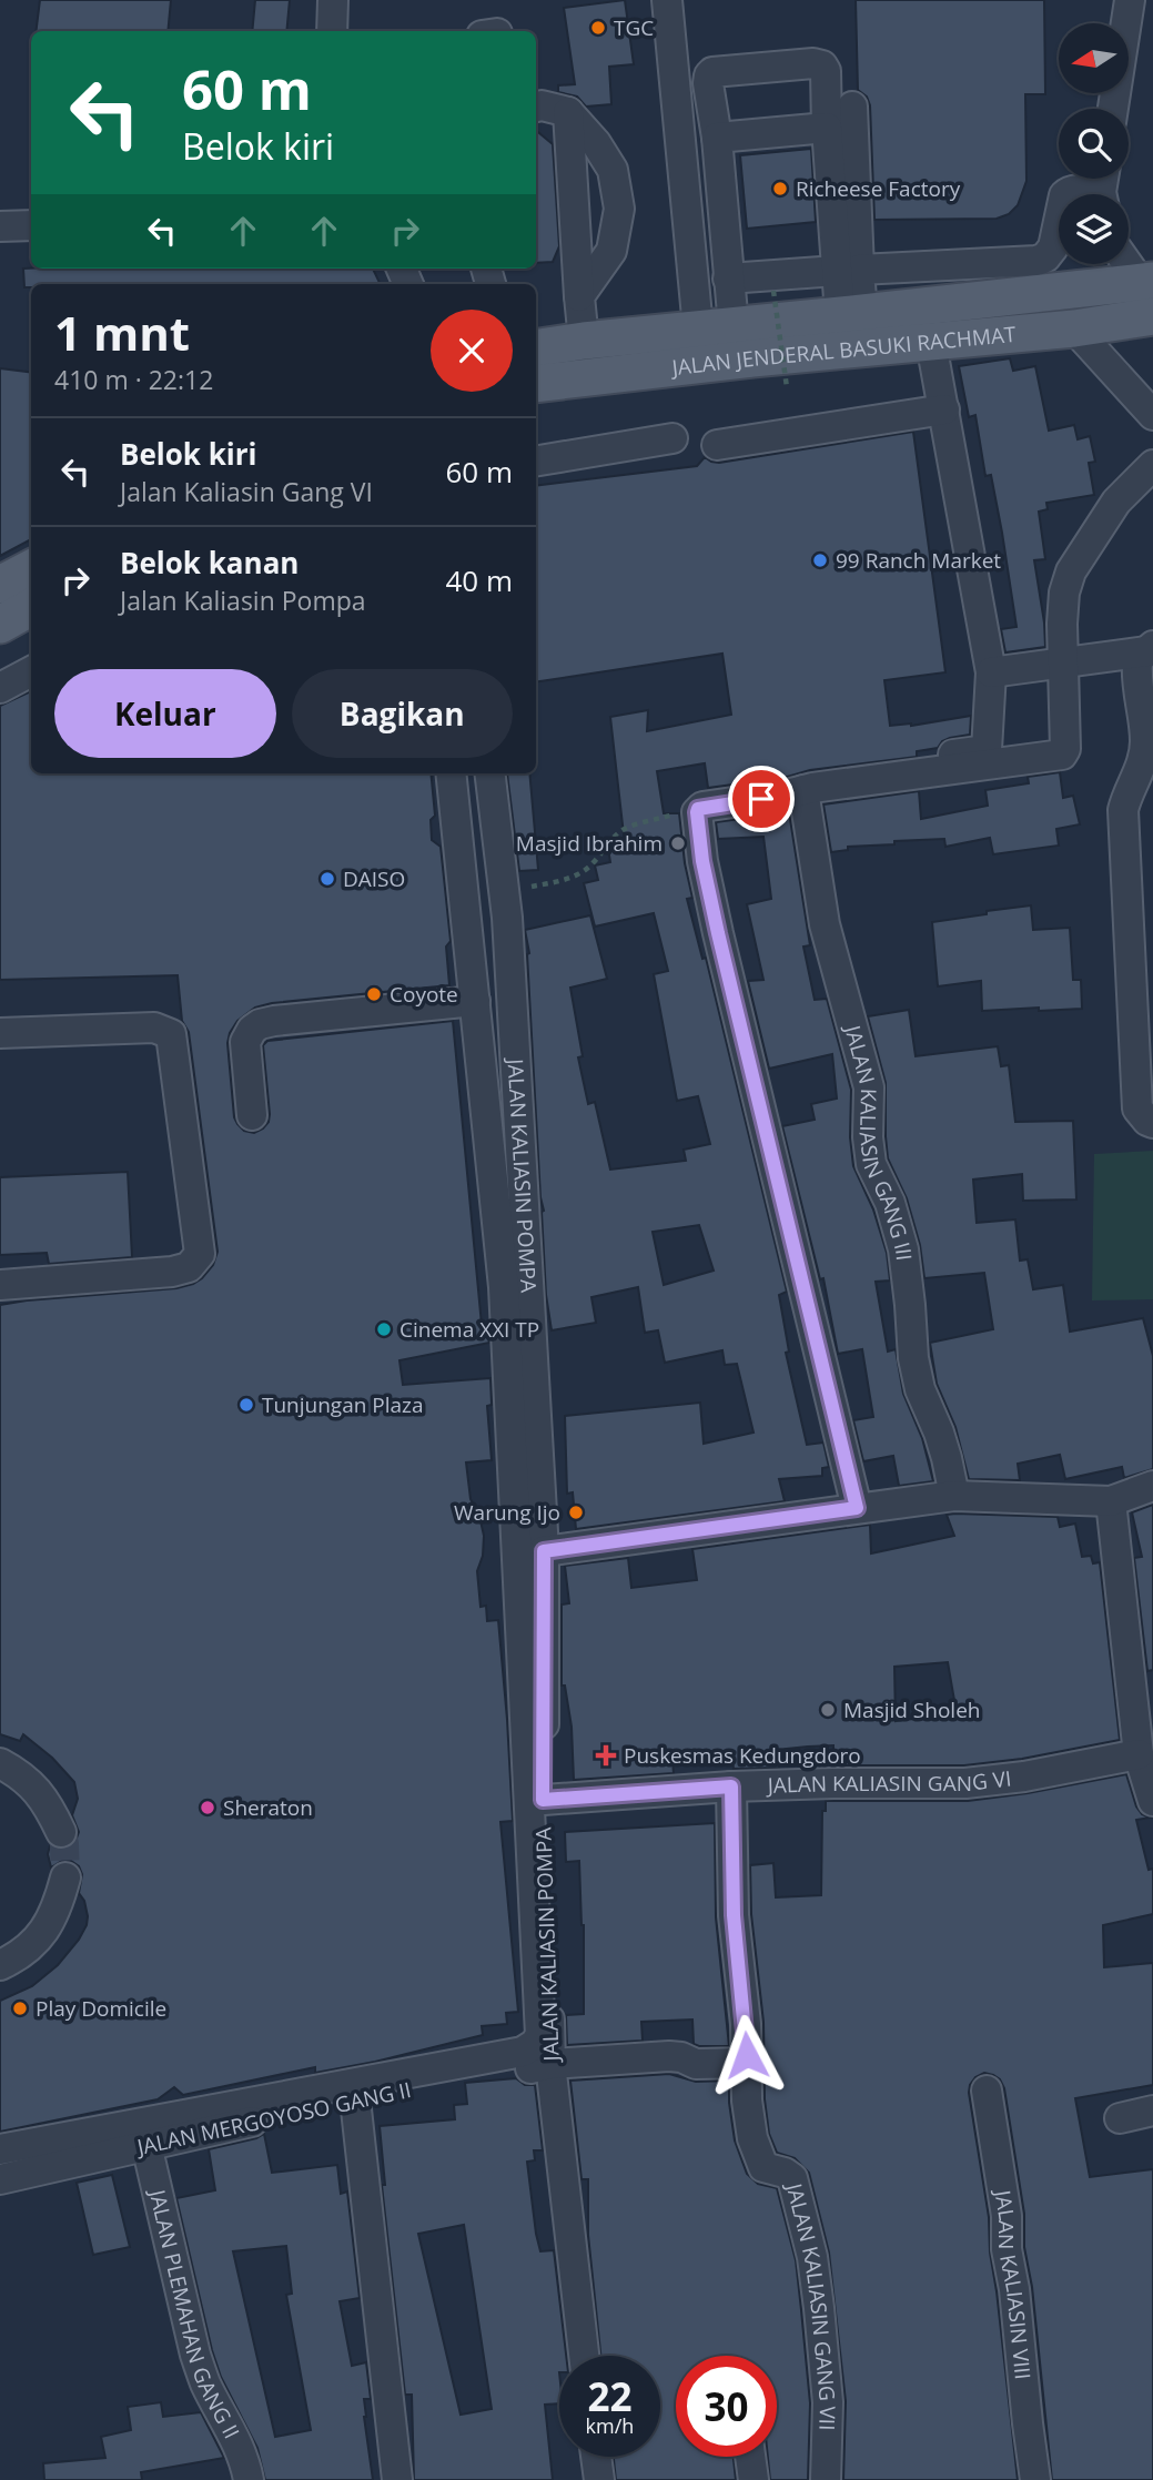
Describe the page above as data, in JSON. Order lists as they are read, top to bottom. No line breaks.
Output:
{"streets":{"main road":["JALAN JENDERAL BASUKI RACHMAT"],"street":["JALAN KALIASIN GANG III","JALAN KALIASIN POMPA","JALAN KALIASIN GANG VI","JALAN MERGOYOSO GANG II","JALAN KALIASIN VIII","JALAN KALIASIN GANG VII","JALAN PLEMAHAN GANG II"]},"crossings":[["JALAN KALIASIN POMPA","JALAN KALIASIN GANG VI"],["JALAN KALIASIN POMPA","JALAN MERGOYOSO GANG II"],["JALAN KALIASIN GANG VI","JALAN KALIASIN GANG VII"],["JALAN MERGOYOSO GANG II","JALAN KALIASIN GANG VII"],["JALAN MERGOYOSO GANG II","JALAN PLEMAHAN GANG II"]],"places":{"other":["TGC","Richeese Factory","99 Ranch Market","Masjid Ibrahim","DAISO","Coyote","Cinema XXI TP","Tunjungan Plaza","Warung Ijo","Masjid Sholeh","Sheraton","Play Domicile"],"health":["Puskesmas Kedungdoro"]},"north":"left","page":{"turn":["60 m","Belok kiri"],"heading":["1 mnt","410 m · 22:12"],"list":[{"name":"Belok kiri","note":"Jalan Kaliasin Gang VI","value":"60 m"},{"name":"Belok kanan","note":"Jalan Kaliasin Pompa","value":"40 m"}],"buttons":["Keluar","Bagikan"],"speed":"22 km/h","limit":"30"}}
